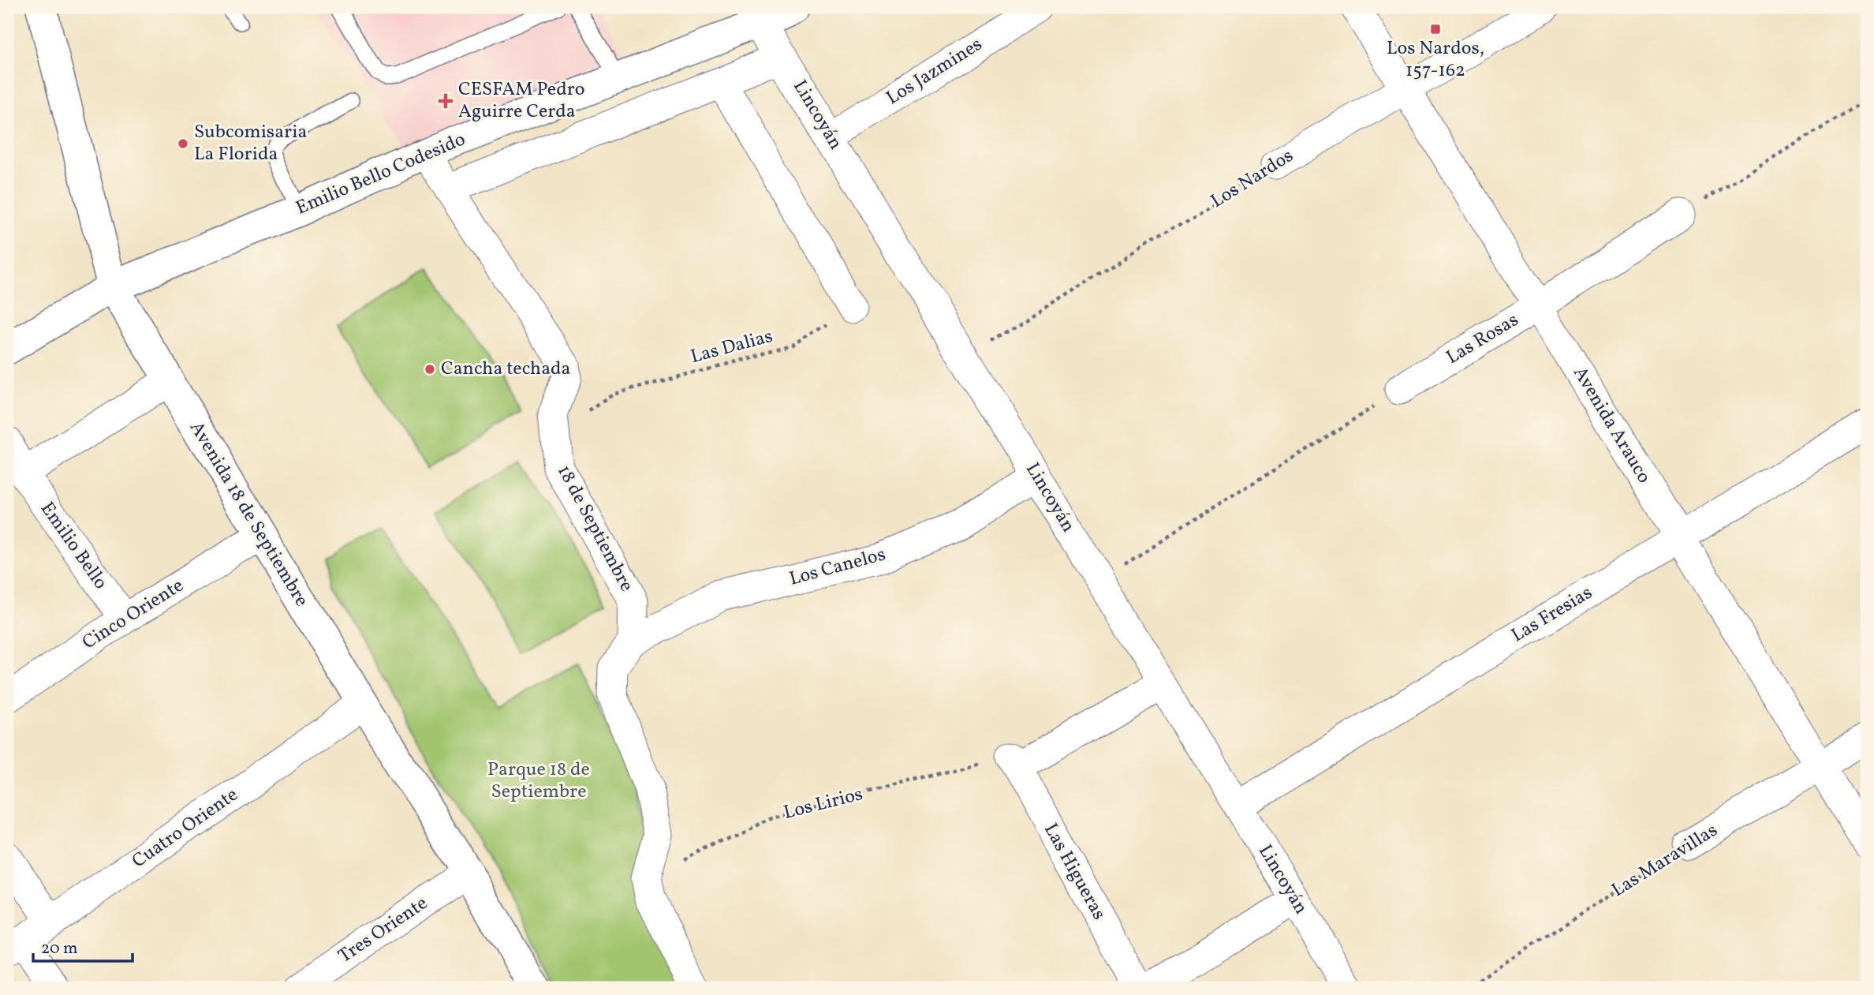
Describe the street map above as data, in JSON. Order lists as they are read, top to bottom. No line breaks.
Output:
{"streets":{"main road":["Emilio Bello Codesido","Avenida 18 de Septiembre"],"street":["Los Jazmines","Lincoyán","Los Nardos","Las Rosas","Avenida Arauco","18 de Septiembre","Emilio Bello","Los Canelos","Cinco Oriente","Las Fresias","Cuatro Oriente","Las Maravillas","Las Higueras","Tres Oriente"],"path":["Las Dalias","Los Lirios"]},"crossings":[["Los Jazmines","Lincoyán"],["Lincoyán","Emilio Bello Codesido"],["Lincoyán","Los Nardos"],["Lincoyán","Los Canelos"],["Lincoyán","Las Fresias"],["Emilio Bello Codesido","Avenida 18 de Septiembre"],["Emilio Bello Codesido","18 de Septiembre"],["Los Nardos","Avenida Arauco"],["Las Rosas","Avenida Arauco"],["Las Dalias","18 de Septiembre"],["Avenida Arauco","Las Fresias"],["Avenida Arauco","Las Maravillas"],["Avenida 18 de Septiembre","Cinco Oriente"],["Avenida 18 de Septiembre","Cuatro Oriente"],["Avenida 18 de Septiembre","Tres Oriente"],["18 de Septiembre","Los Canelos"],["Emilio Bello","Cinco Oriente"],["Los Lirios","Las Higueras"]],"parks":["Parque 18 de Septiembre"],"places":{"transit":["Los Nardos, 157-162"],"health":["CESFAM Pedro Aguirre Cerda"],"other":["Subcomisaria La Florida","Cancha techada"]},"scale_bar":"20 m"}
